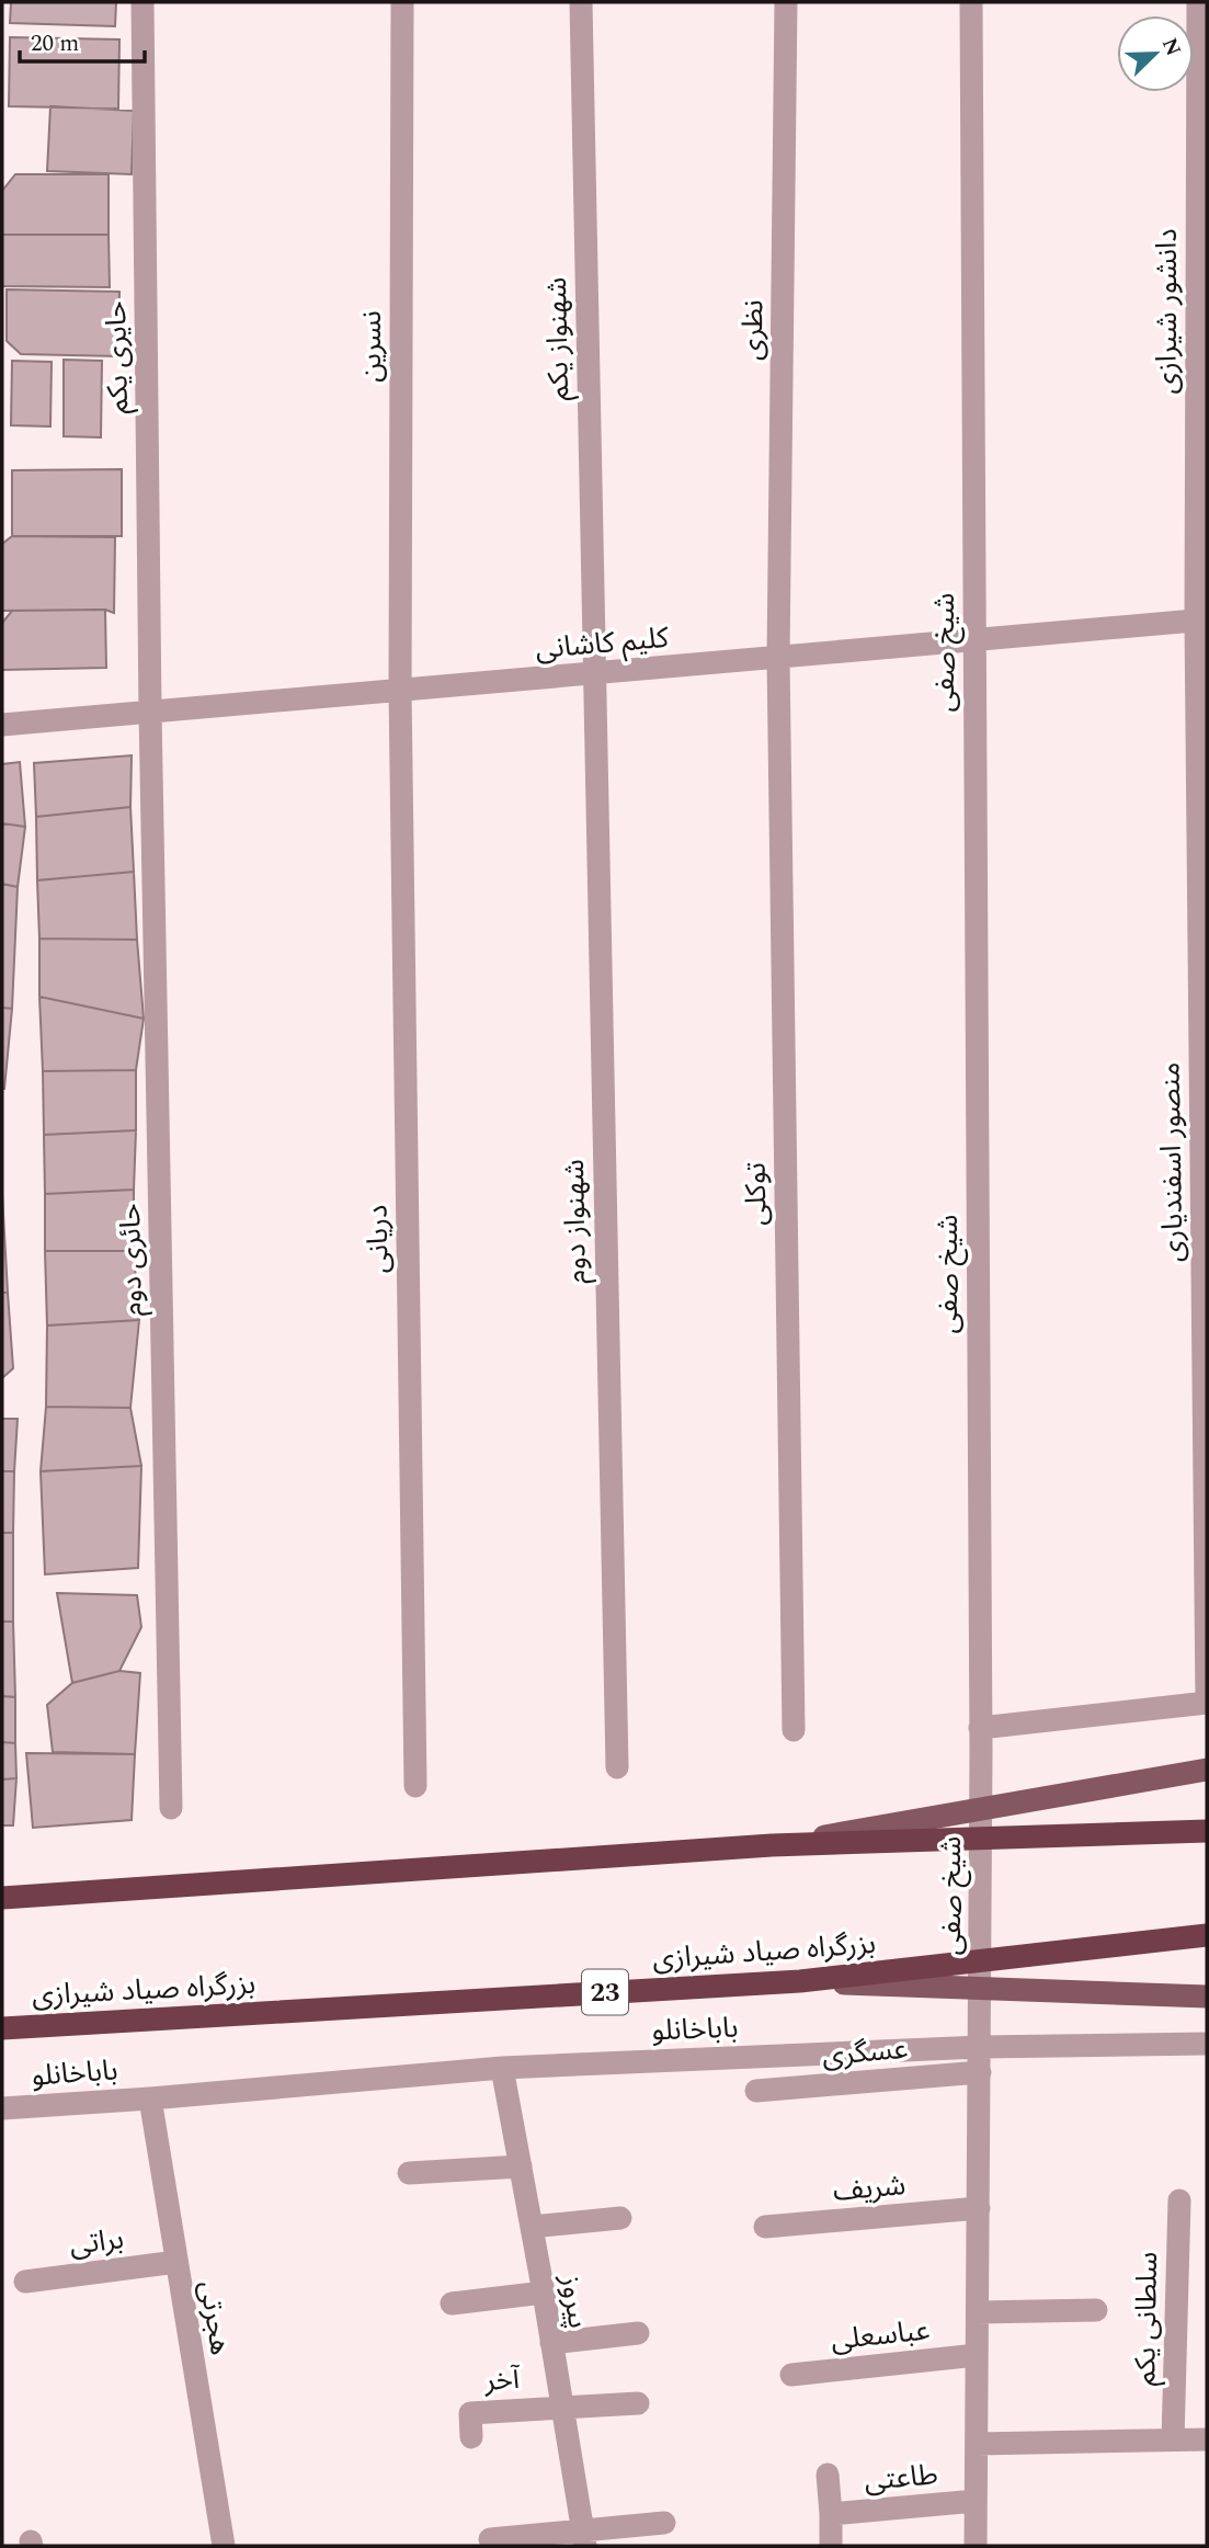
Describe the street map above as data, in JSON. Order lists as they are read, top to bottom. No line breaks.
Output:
{"streets":{"highway":["بزرگراه صیاد شیرازی","23"],"street":["دانشور شیرازی","نظری","شهنواز یکم","نسرین","حایری یکم","کلیم کاشانی","شیخ صفی","منصور اسفندیاری","توکلی","شهنواز دوم","دریانی","حائری دوم","باباخانلو","عسگری","شریف","براتی","پیروز","هجرتی","سلطانی یکم","عباسعلی","آخر","طاعتی"]},"crossings":[["دانشور شیرازی","کلیم کاشانی"],["دانشور شیرازی","منصور اسفندیاری"],["نظری","کلیم کاشانی"],["نظری","توکلی"],["شهنواز یکم","کلیم کاشانی"],["شهنواز یکم","شهنواز دوم"],["نسرین","کلیم کاشانی"],["نسرین","دریانی"],["حایری یکم","کلیم کاشانی"],["حایری یکم","حائری دوم"],["کلیم کاشانی","شیخ صفی"],["کلیم کاشانی","منصور اسفندیاری"],["کلیم کاشانی","توکلی"],["کلیم کاشانی","شهنواز دوم"],["کلیم کاشانی","دریانی"],["کلیم کاشانی","حائری دوم"],["شیخ صفی","باباخانلو"],["شیخ صفی","عسگری"],["شیخ صفی","شریف"],["شیخ صفی","عباسعلی"],["شیخ صفی","طاعتی"],["باباخانلو","پیروز"],["باباخانلو","هجرتی"],["براتی","هجرتی"],["پیروز","آخر"]],"scale_bar":"20 m","north":"top right"}
